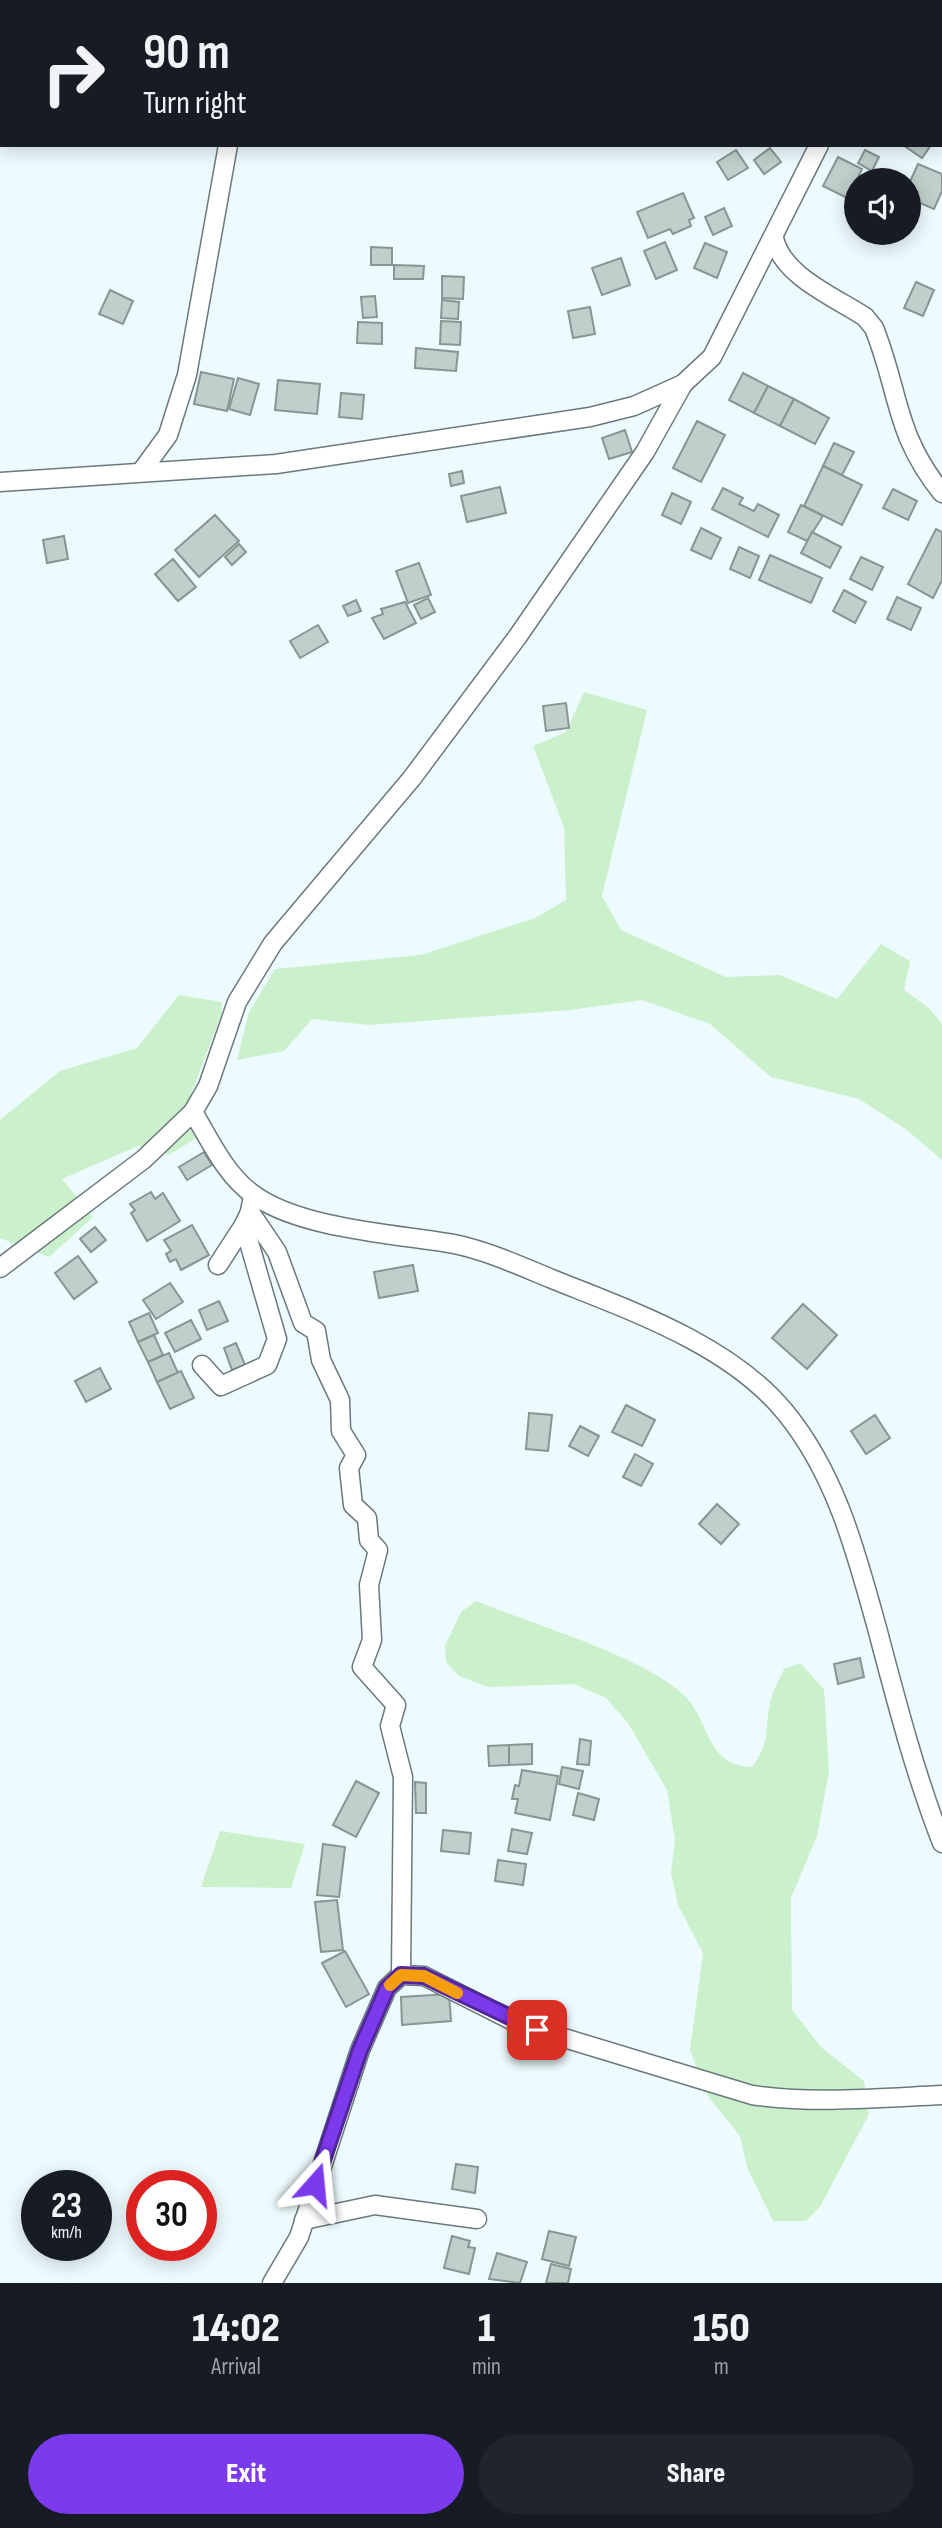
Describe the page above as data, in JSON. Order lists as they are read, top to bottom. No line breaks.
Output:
{"page":{"turn":["90 m","Turn right"],"speed":"23 km/h","limit":"30","eta":["14:02","Arrival","1","min","150","m"],"buttons":["Exit","Share"]}}
